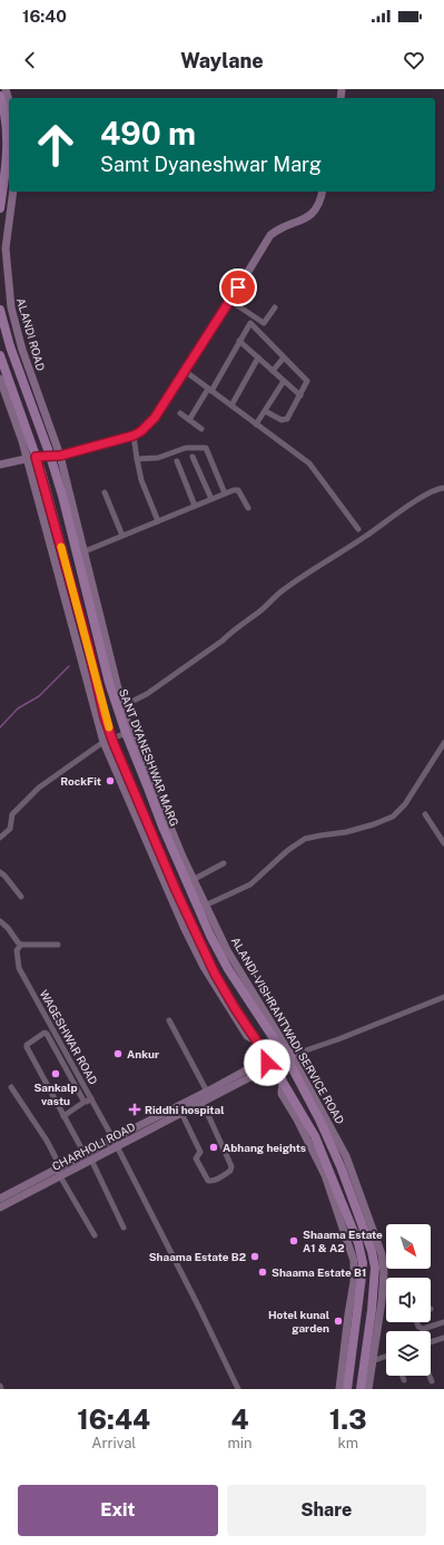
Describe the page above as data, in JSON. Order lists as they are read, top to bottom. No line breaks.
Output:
{"streets":{"main road":["SANT DYANESHWAR MARG"],"street":["ALANDI ROAD","ALANDI-VISHRANTWADI SERVICE ROAD","WAGESHWAR ROAD","CHARHOLI ROAD"]},"crossings":[["ALANDI ROAD","SANT DYANESHWAR MARG"],["ALANDI ROAD","ALANDI-VISHRANTWADI SERVICE ROAD"],["SANT DYANESHWAR MARG","ALANDI-VISHRANTWADI SERVICE ROAD"],["WAGESHWAR ROAD","CHARHOLI ROAD"]],"places":{"other":["RockFit","Ankur","Sankalp vastu","Abhang heights","Shaama Estate A1 & A2","Shaama Estate B2","Shaama Estate B1","Hotel kunal garden"],"health":["Riddhi hospital"]},"north":"bottom right","page":{"status":"16:40","header":"Waylane","turn":["490 m","Samt Dyaneshwar Marg"],"eta":["16:44","Arrival","4","min","1.3","km"],"buttons":["Exit","Share"]}}
